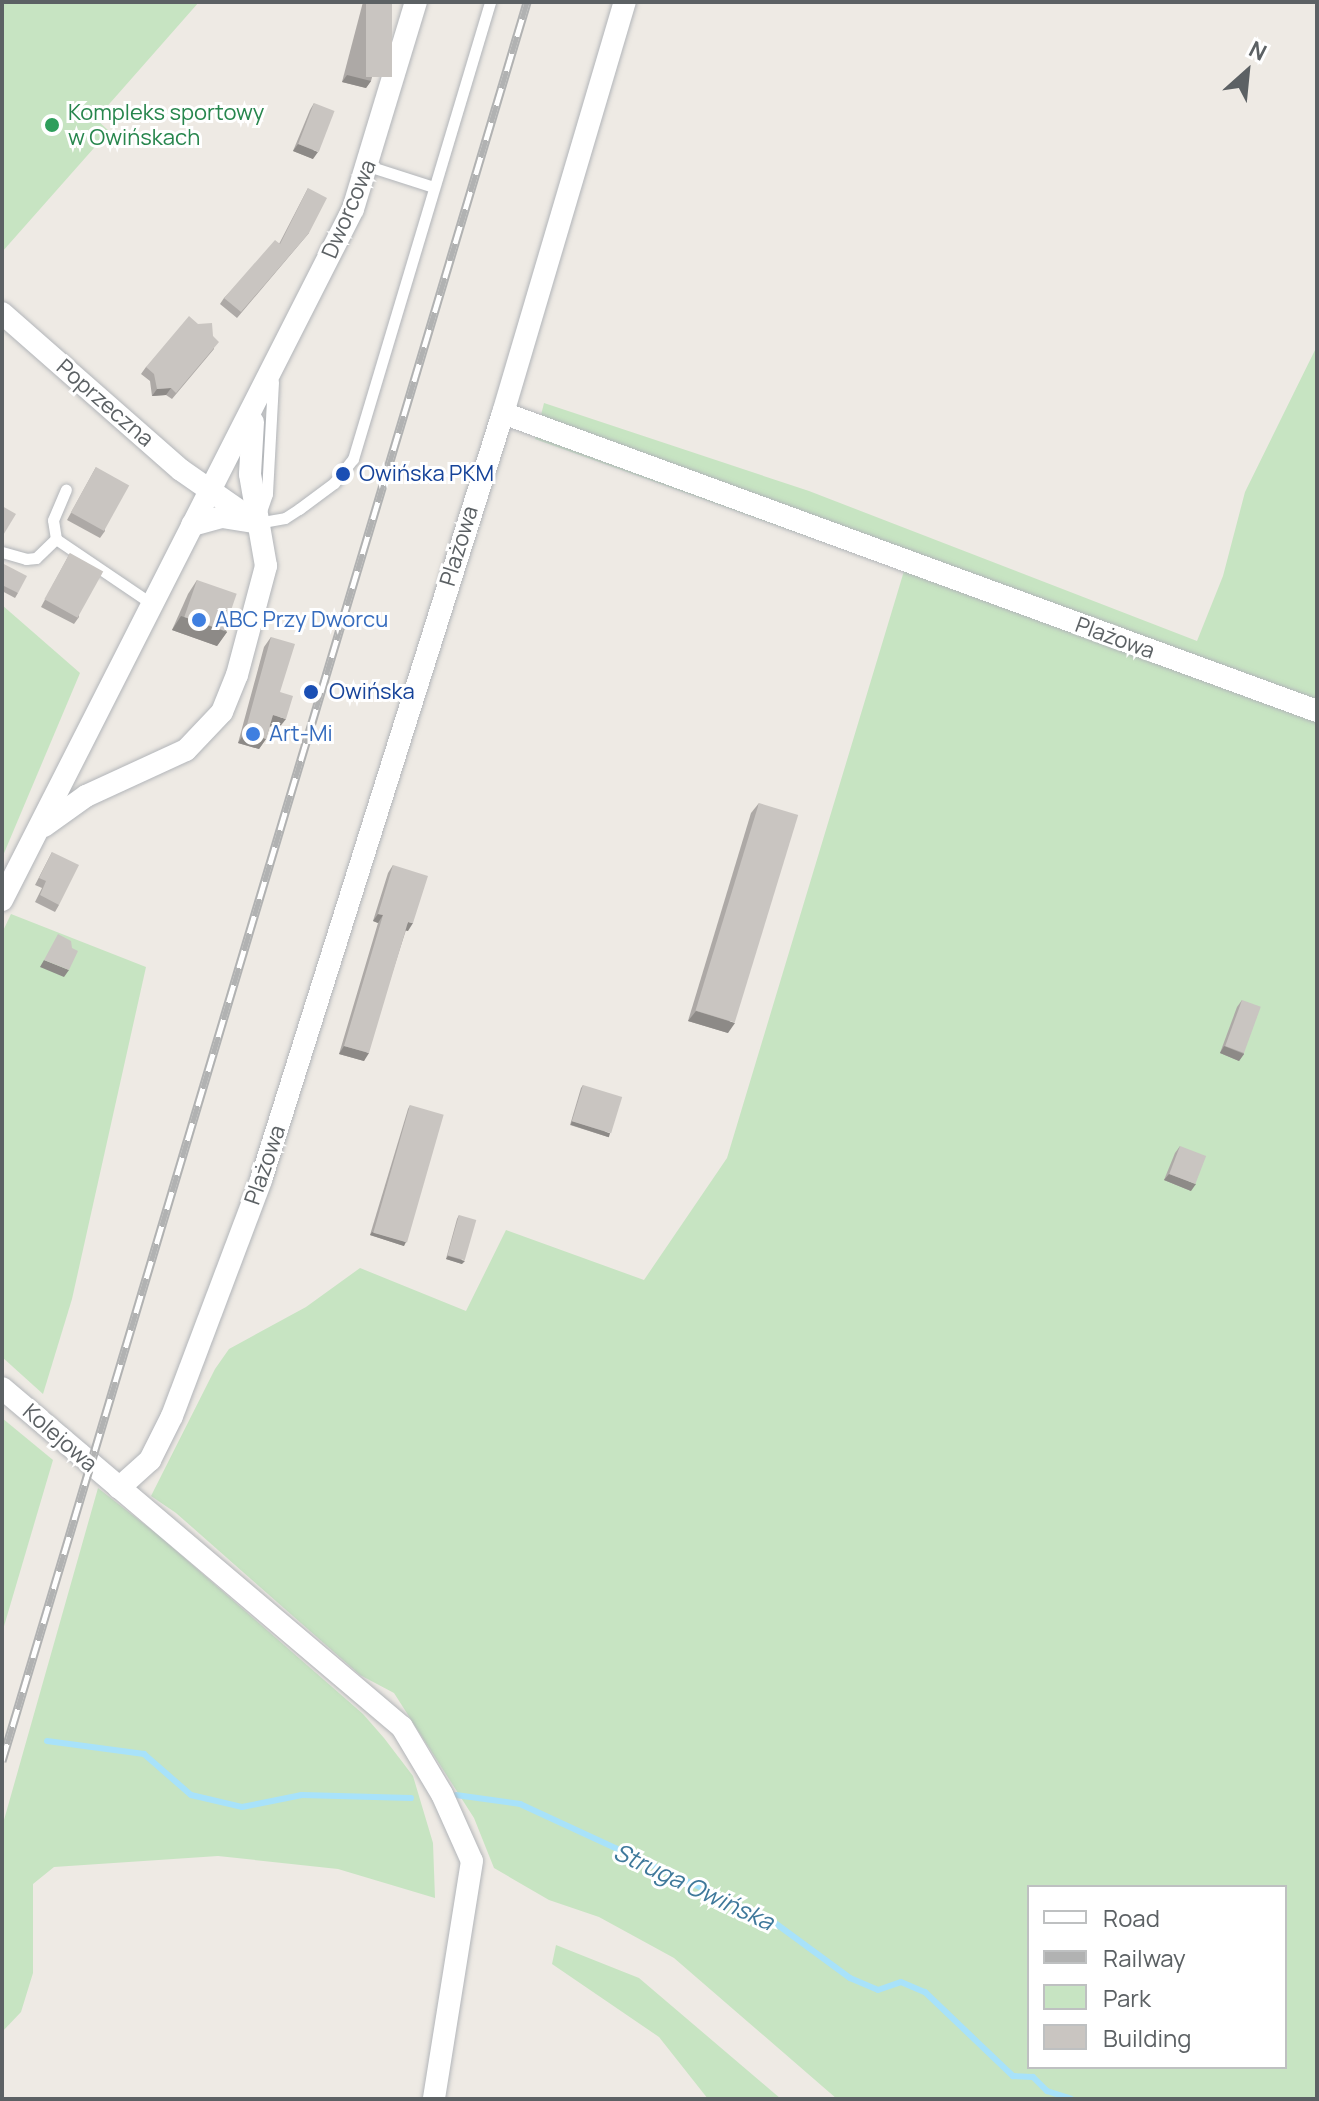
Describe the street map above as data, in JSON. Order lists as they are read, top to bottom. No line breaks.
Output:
{"streets":{"street":["Dworcowa","Poprzeczna","Plażowa","Kolejowa"]},"crossings":[["Dworcowa","Poprzeczna"],["Plażowa","Kolejowa"]],"water":["Struga Owińska"],"places":["Kompleks sportowy w Owińskach","Owińska PKM","ABC Przy Dworcu","Owińska","Art-Mi"],"legend":["Road","Railway","Park","Building"],"north":"top right"}
